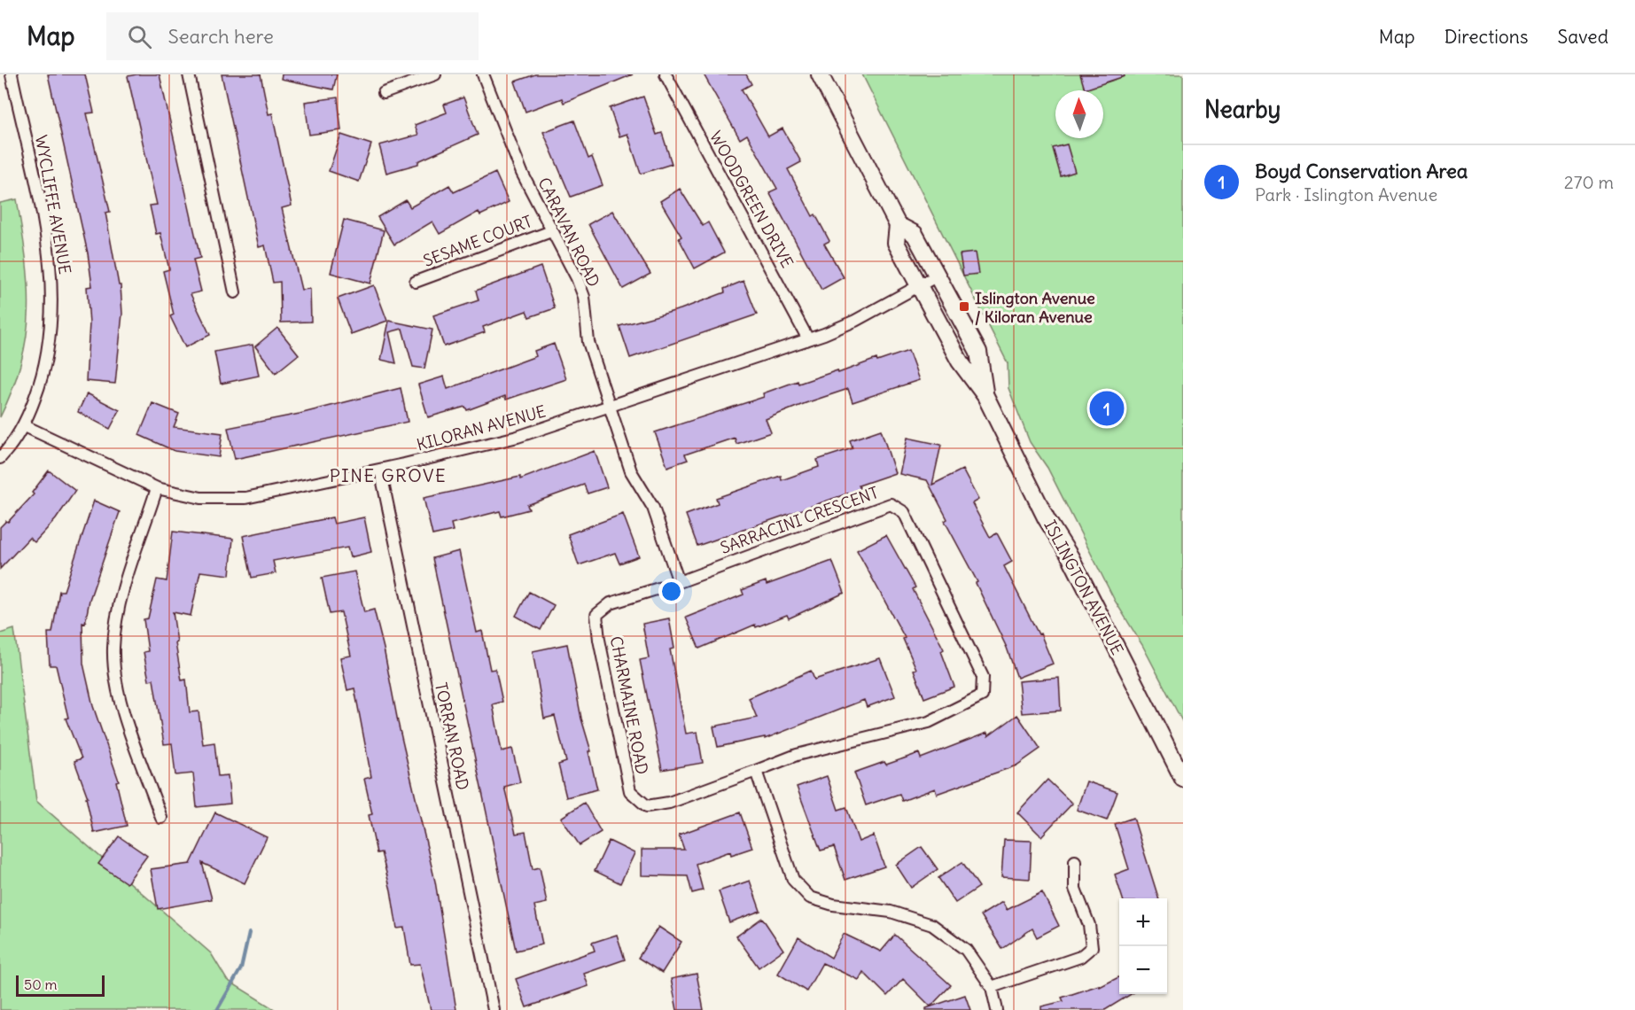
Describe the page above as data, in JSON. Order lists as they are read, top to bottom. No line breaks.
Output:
{"streets":{"main road":["ISLINGTON AVENUE"],"street":["WOODGREEN DRIVE","WYCLIFFE AVENUE","CARAVAN ROAD","SESAME COURT","KILORAN AVENUE","SARRACINI CRESCENT","CHARMAINE ROAD","TORRAN ROAD"]},"crossings":[["WOODGREEN DRIVE","KILORAN AVENUE"],["WYCLIFFE AVENUE","KILORAN AVENUE"],["CARAVAN ROAD","SESAME COURT"],["CARAVAN ROAD","KILORAN AVENUE"],["KILORAN AVENUE","ISLINGTON AVENUE"],["KILORAN AVENUE","TORRAN ROAD"],["SARRACINI CRESCENT","CHARMAINE ROAD"]],"districts":["PINE GROVE"],"places":{"transit":["Islington Avenue / Kiloran Avenue"]},"scale_bar":"50 m","north":"top","page":{"header":"Map","search":"Search here","nav":["Map","Directions","Saved"],"heading":"Nearby","list":[{"mark":"1","name":"Boyd Conservation Area","note":"Park · Islington Avenue","value":"270 m"}],"pins":"1","map_buttons":["+","−"],"scale":"50 m"}}
